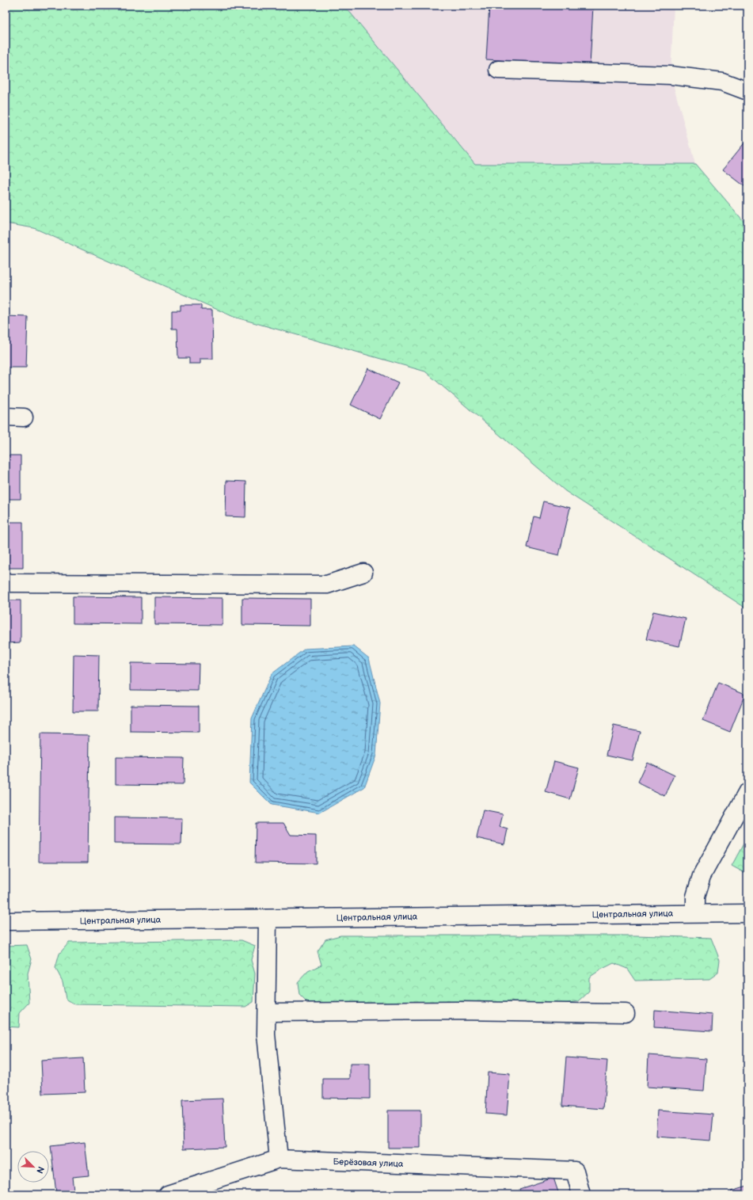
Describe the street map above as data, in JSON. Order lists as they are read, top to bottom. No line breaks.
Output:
{"streets":{"street":["Центральная улица","Берёзовая улица"]},"north":"bottom right"}
